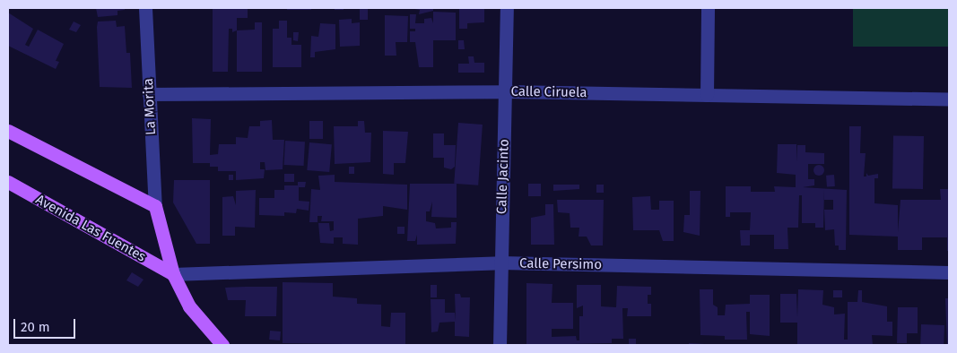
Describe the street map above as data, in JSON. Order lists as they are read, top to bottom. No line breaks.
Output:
{"streets":{"main road":["Avenida Las Fuentes"],"street":["Calle Ciruela","La Morita","Calle Jacinto","Calle Persimo"]},"crossings":[["Calle Ciruela","La Morita"],["Calle Ciruela","Calle Jacinto"],["Calle Jacinto","Calle Persimo"],["Avenida Las Fuentes","Calle Persimo"]],"scale_bar":"20 m"}
